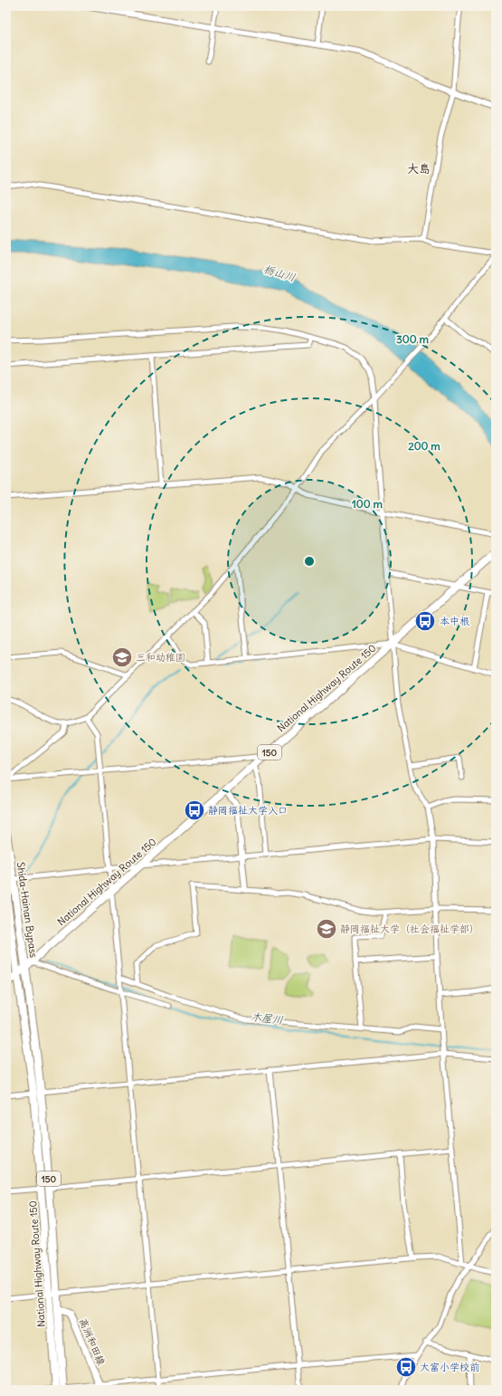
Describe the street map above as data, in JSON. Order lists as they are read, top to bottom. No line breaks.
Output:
{"streets":{"highway":["National Highway Route 150","150","Shida-Hainan Bypass"],"main road":["高洲和田線"]},"crossings":[["National Highway Route 150","Shida-Hainan Bypass"],["National Highway Route 150","高洲和田線"]],"districts":["大島"],"water":["栃山川","木屋川"],"places":{"bus stop":["本中根","静岡福祉大学入口","大富小学校前"],"school or university":["三和幼稚園","静岡福祉大学（社会福祉学部）"]},"rings":["300 m","200 m","100 m"]}
